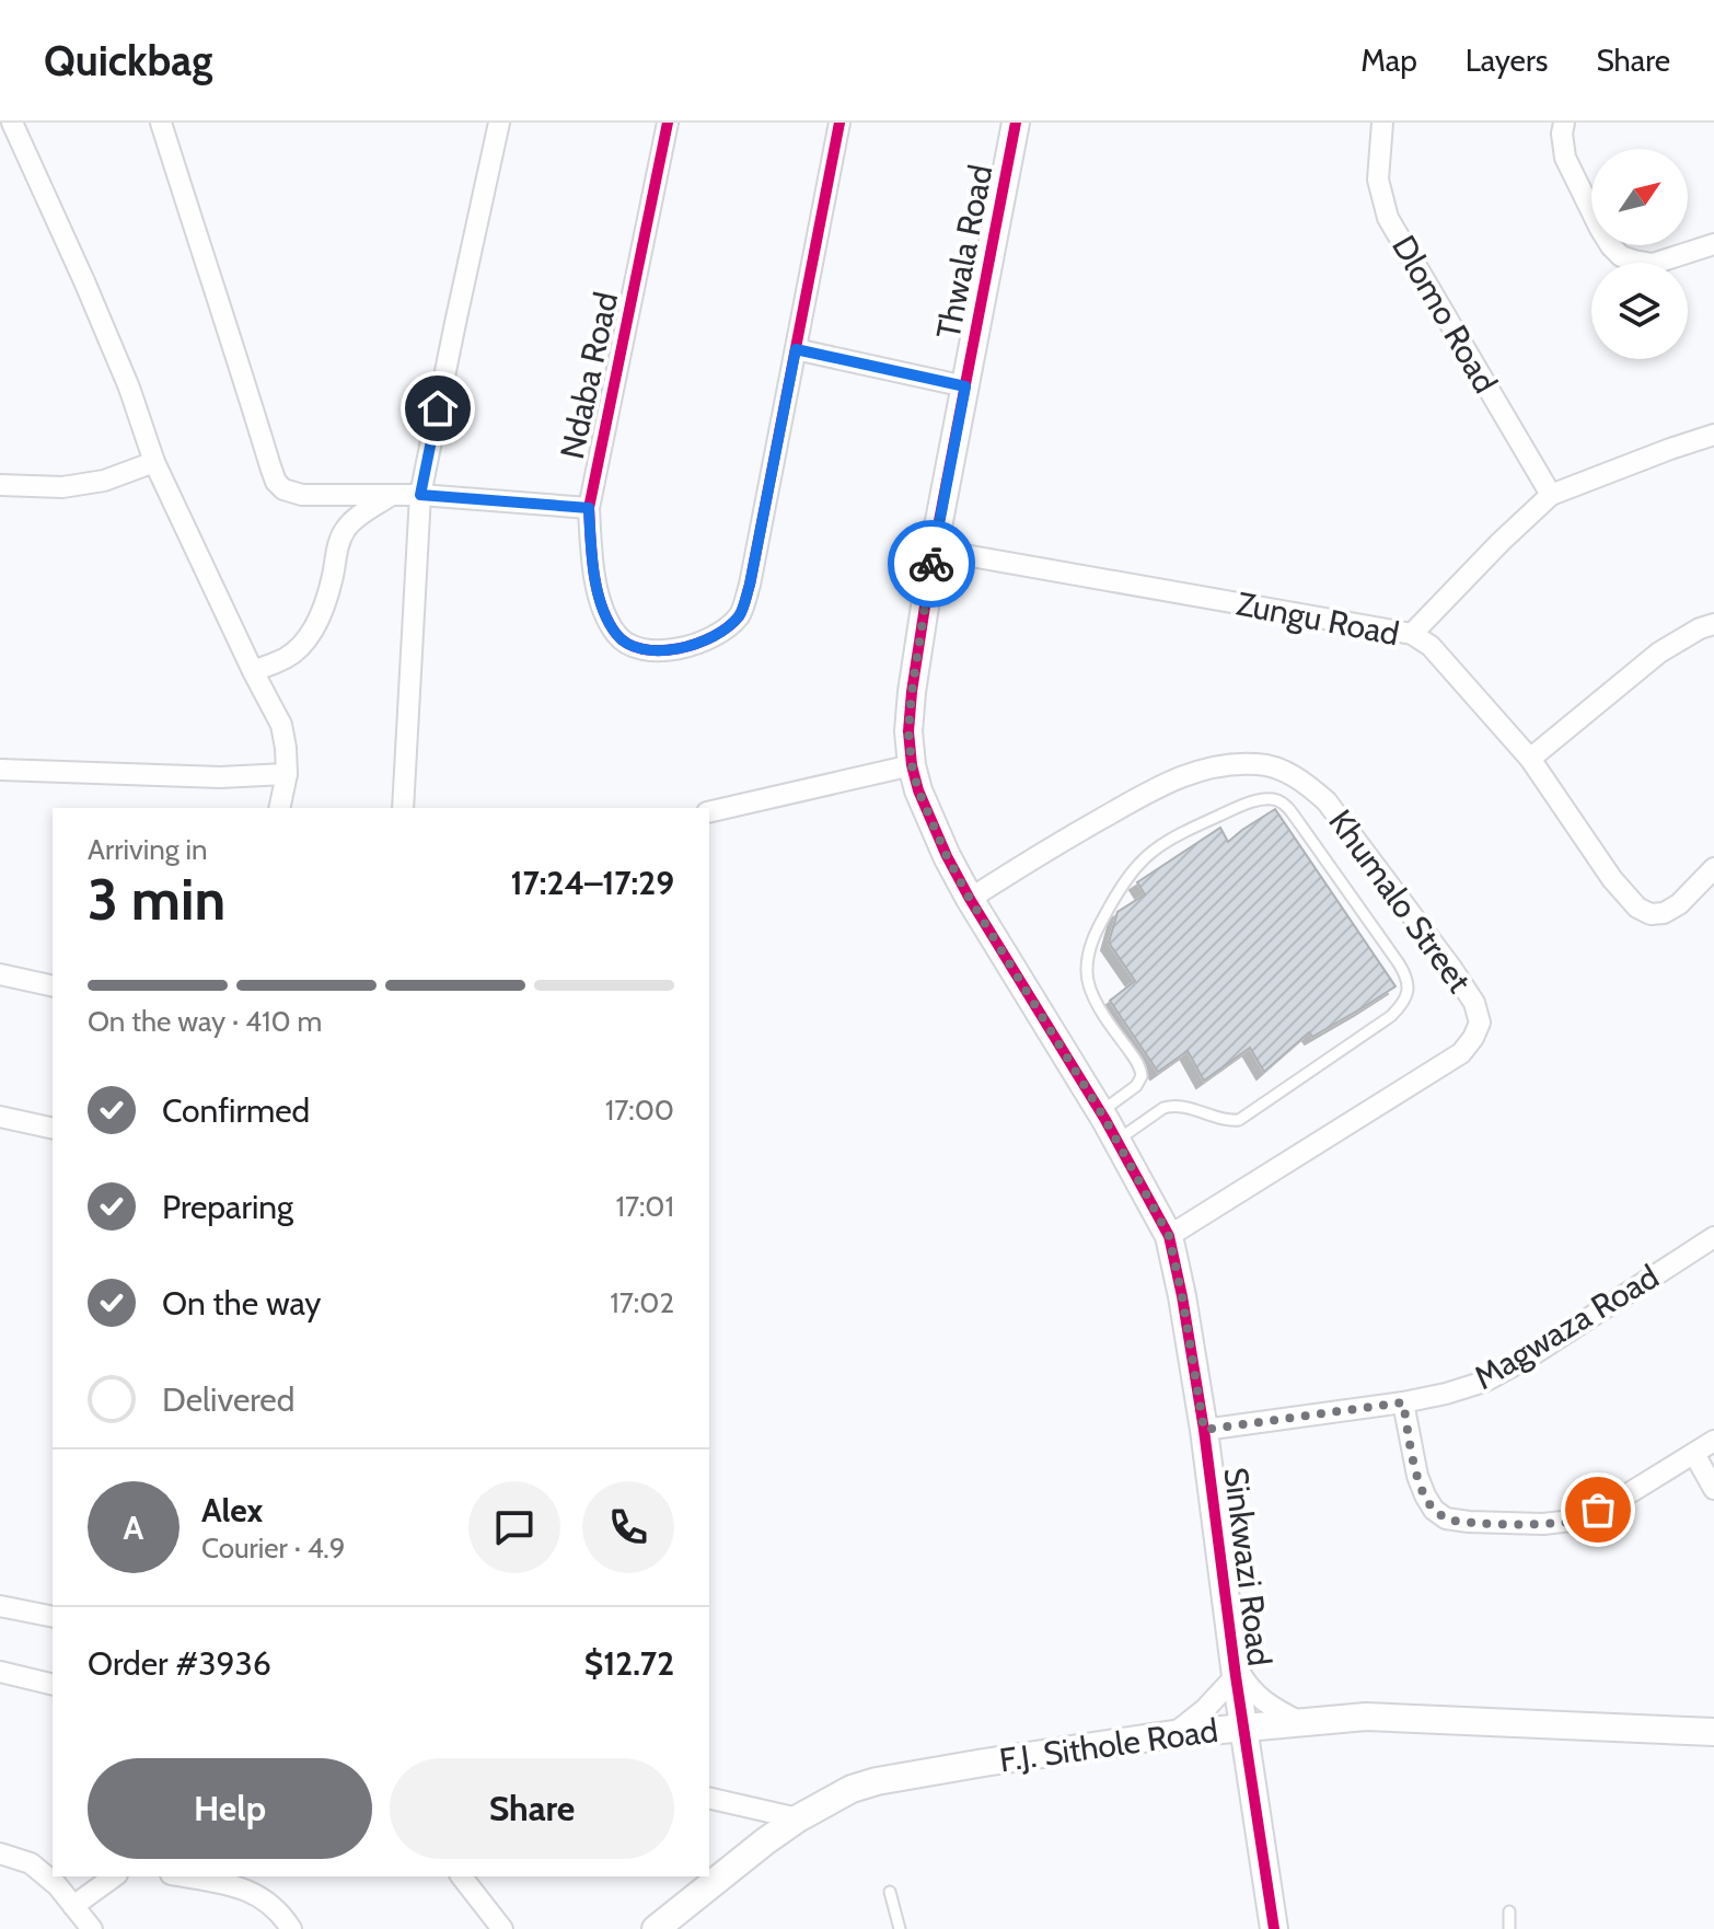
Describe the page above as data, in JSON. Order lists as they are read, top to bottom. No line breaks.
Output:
{"streets":{"street":["Thwala Road","Dlomo Road","Ndaba Road","Zungu Road","Khumalo Street","Magwaza Road","Sinkwazi Road","F.J. Sithole Road"]},"crossings":[["Thwala Road","Zungu Road"],["Thwala Road","Khumalo Street"],["Thwala Road","Sinkwazi Road"],["Khumalo Street","Sinkwazi Road"],["Magwaza Road","Sinkwazi Road"],["Sinkwazi Road","F.J. Sithole Road"]],"north":"top right","page":{"header":"Quickbag","nav":["Map","Layers","Share"],"heading":["3 min","Arriving in","17:24–17:29"],"panel":["Alex","Courier · 4.9","Order #3936","$12.72"],"bar":"On the way · 410 m","list":[["Confirmed","17:00"],["Preparing","17:01"],["On the way","17:02"],"Delivered"],"round":"A","buttons":["Help","Share"]}}
